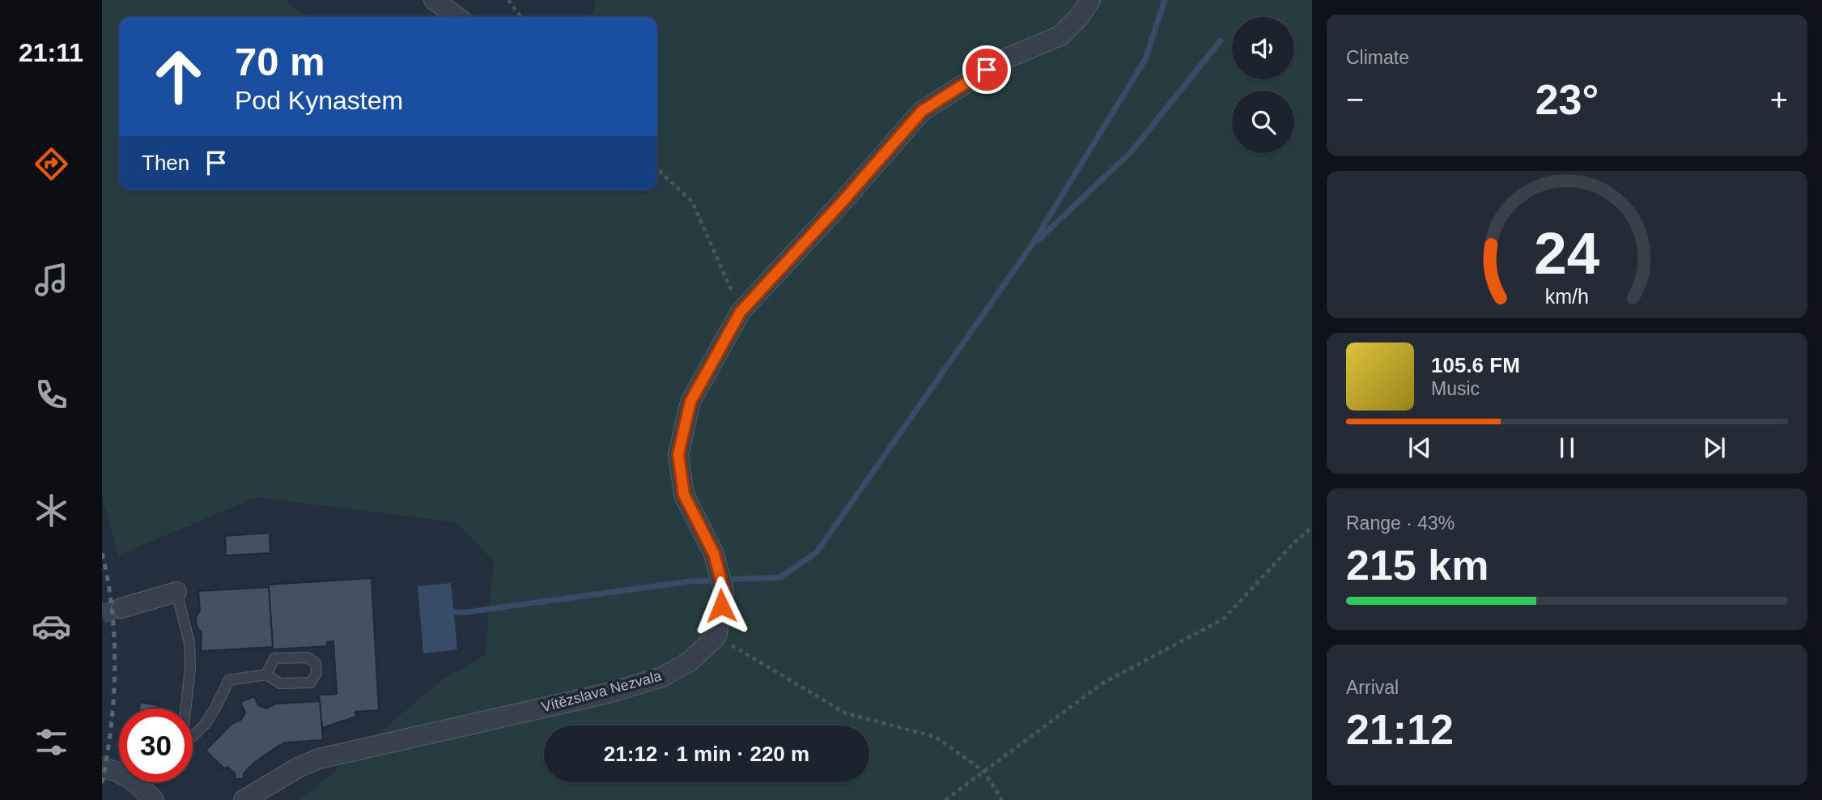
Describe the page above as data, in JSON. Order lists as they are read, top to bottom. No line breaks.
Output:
{"streets":{"street":["Vítězslava Nezvala"]},"page":{"tabs":"21:11","tile":["Climate",["Range · 43%","215 km"],["Arrival","21:12"]],"turn":["70 m","Pod Kynastem"],"heat":["−","23°","+"],"then":"Then","song":["105.6 FM","Music"],"limit":"30","trip":"21:12 · 1 min · 220 m","gauge":["24","km/h"]}}
